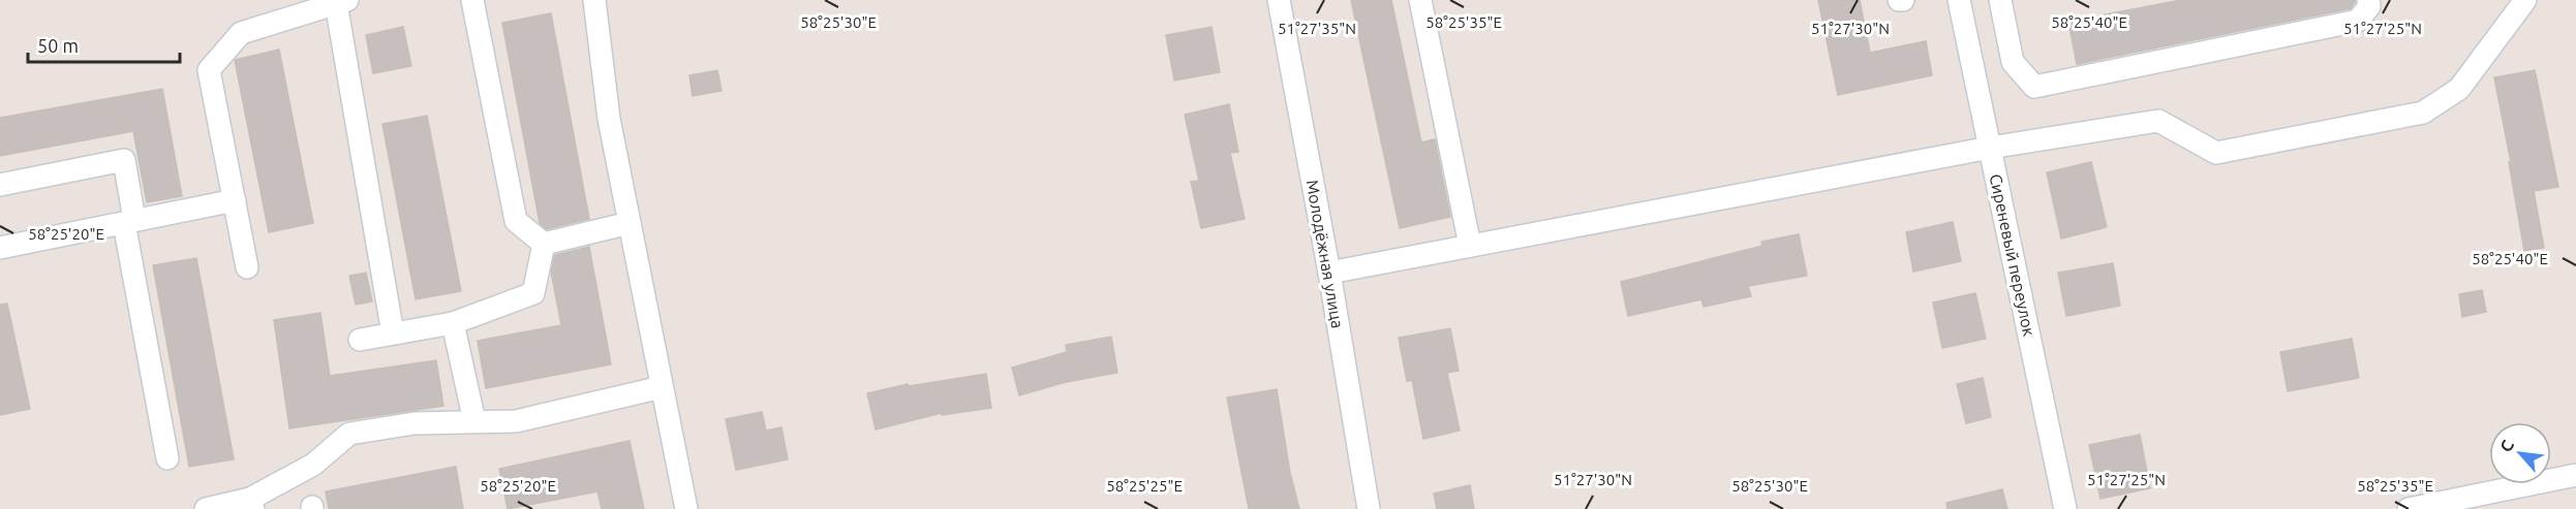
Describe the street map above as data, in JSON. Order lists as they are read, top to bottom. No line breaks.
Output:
{"streets":{"street":["Молодёжная улица","Сиреневый переулок"]},"scale_bar":"50 m","north":"top left","coordinates":["58°25'40\"E","58°25'30\"E","58°25'35\"E","51°27'30\"N","51°27'35\"N","51°27'25\"N","58°25'20\"E","58°25'25\"E"]}
